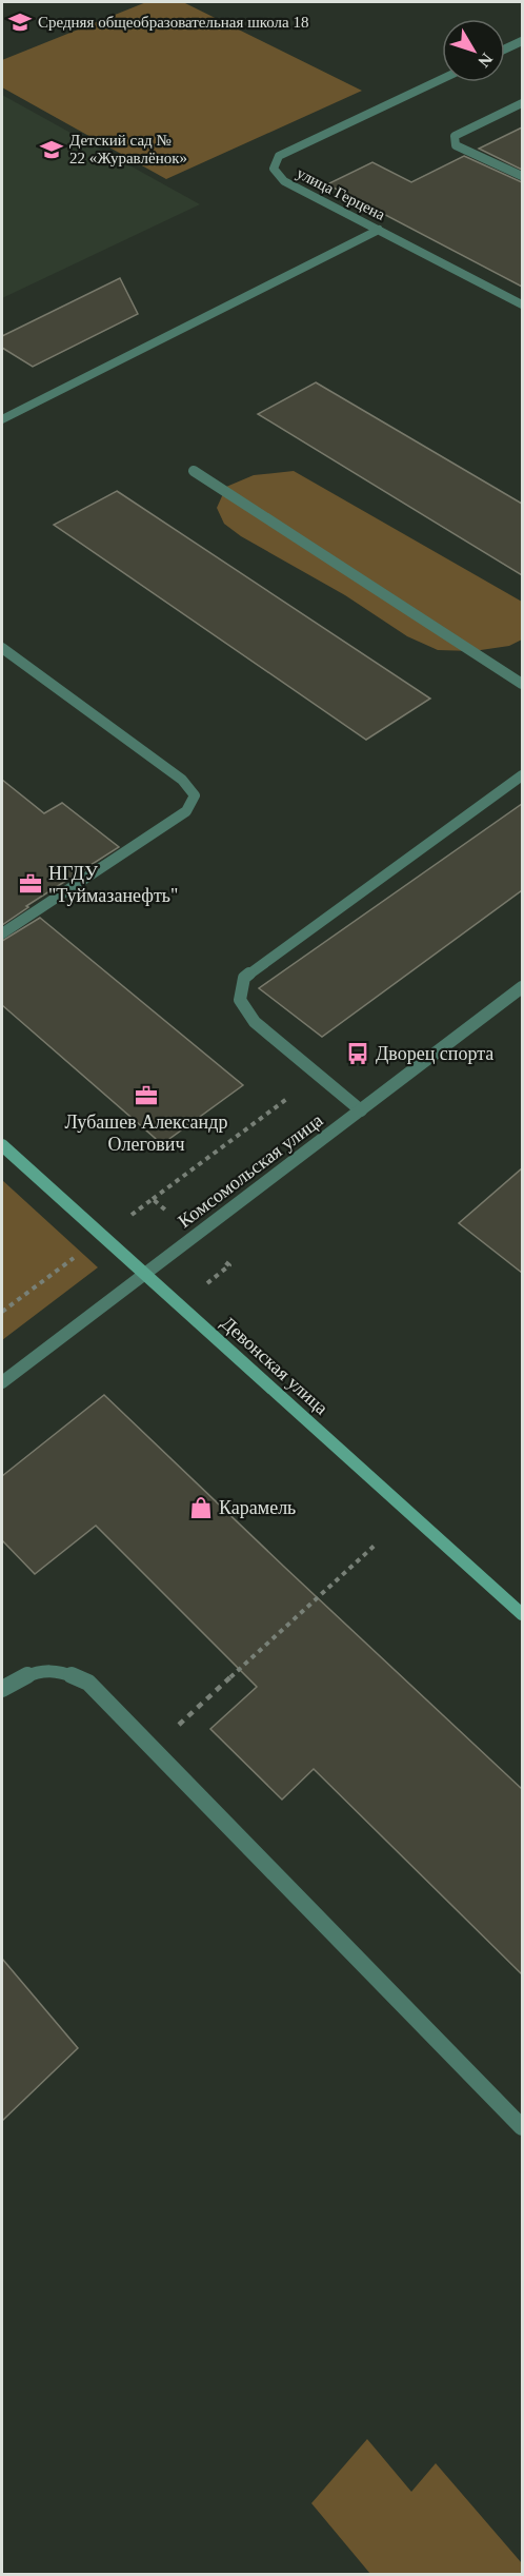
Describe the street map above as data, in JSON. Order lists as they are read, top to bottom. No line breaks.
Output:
{"streets":{"main road":["Девонская улица"],"street":["улица Герцена","Комсомольская улица"]},"crossings":[["Комсомольская улица","Девонская улица"]],"places":{"school or university":["Средняя общеобразовательная школа 18","Детский сад № 22 «Журавлёнок»"],"office":["НГДУ \"Туймазанефть\"","Лубашев Александр Олегович"],"bus stop":["Дворец спорта"],"shop":["Карамель"]},"north":"bottom right"}
